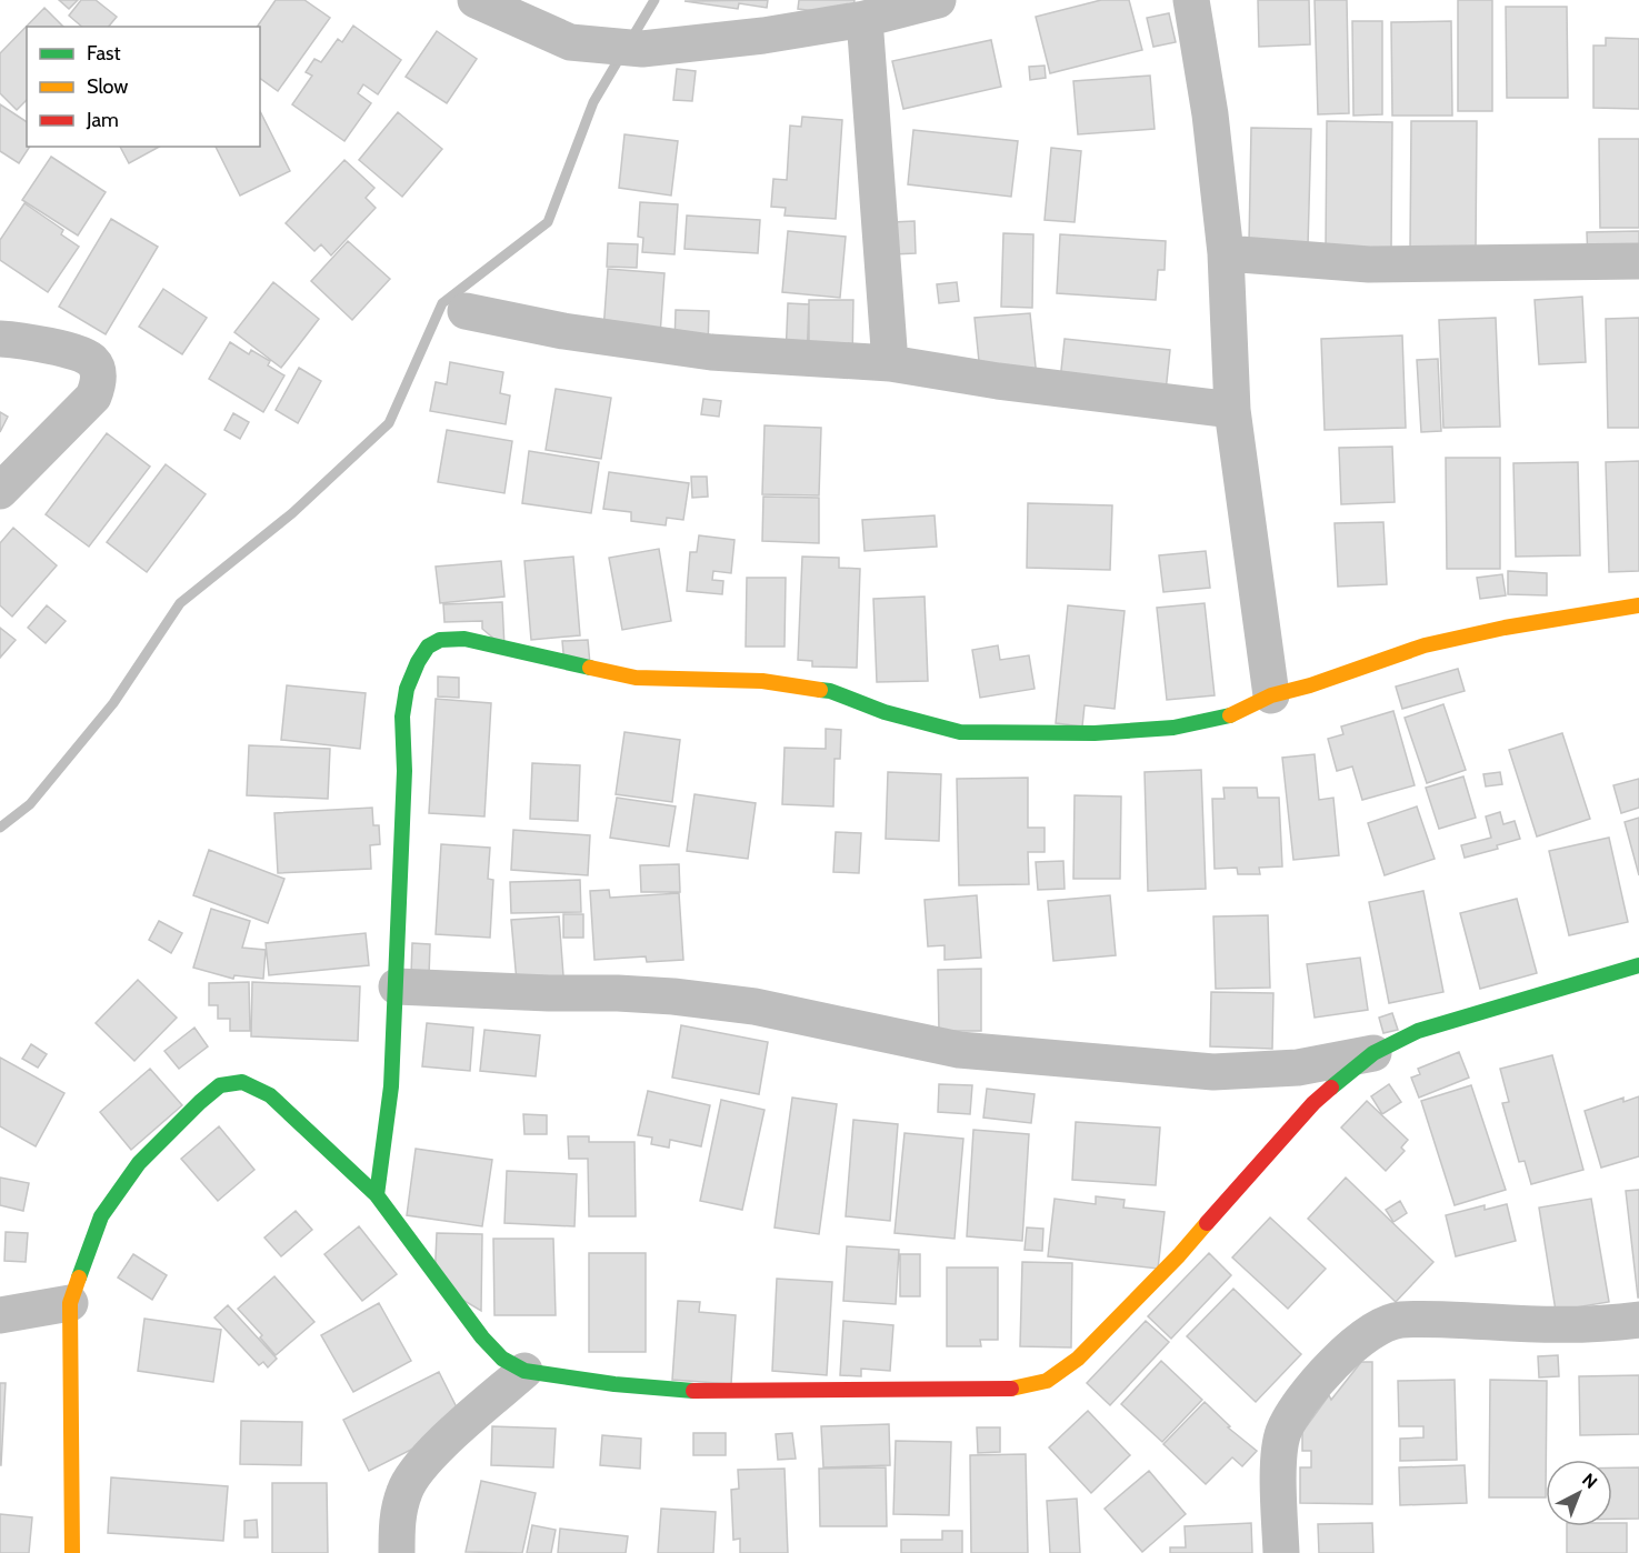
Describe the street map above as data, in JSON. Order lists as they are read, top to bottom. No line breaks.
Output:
{"legend":["Fast","Slow","Jam"],"north":"top right"}
